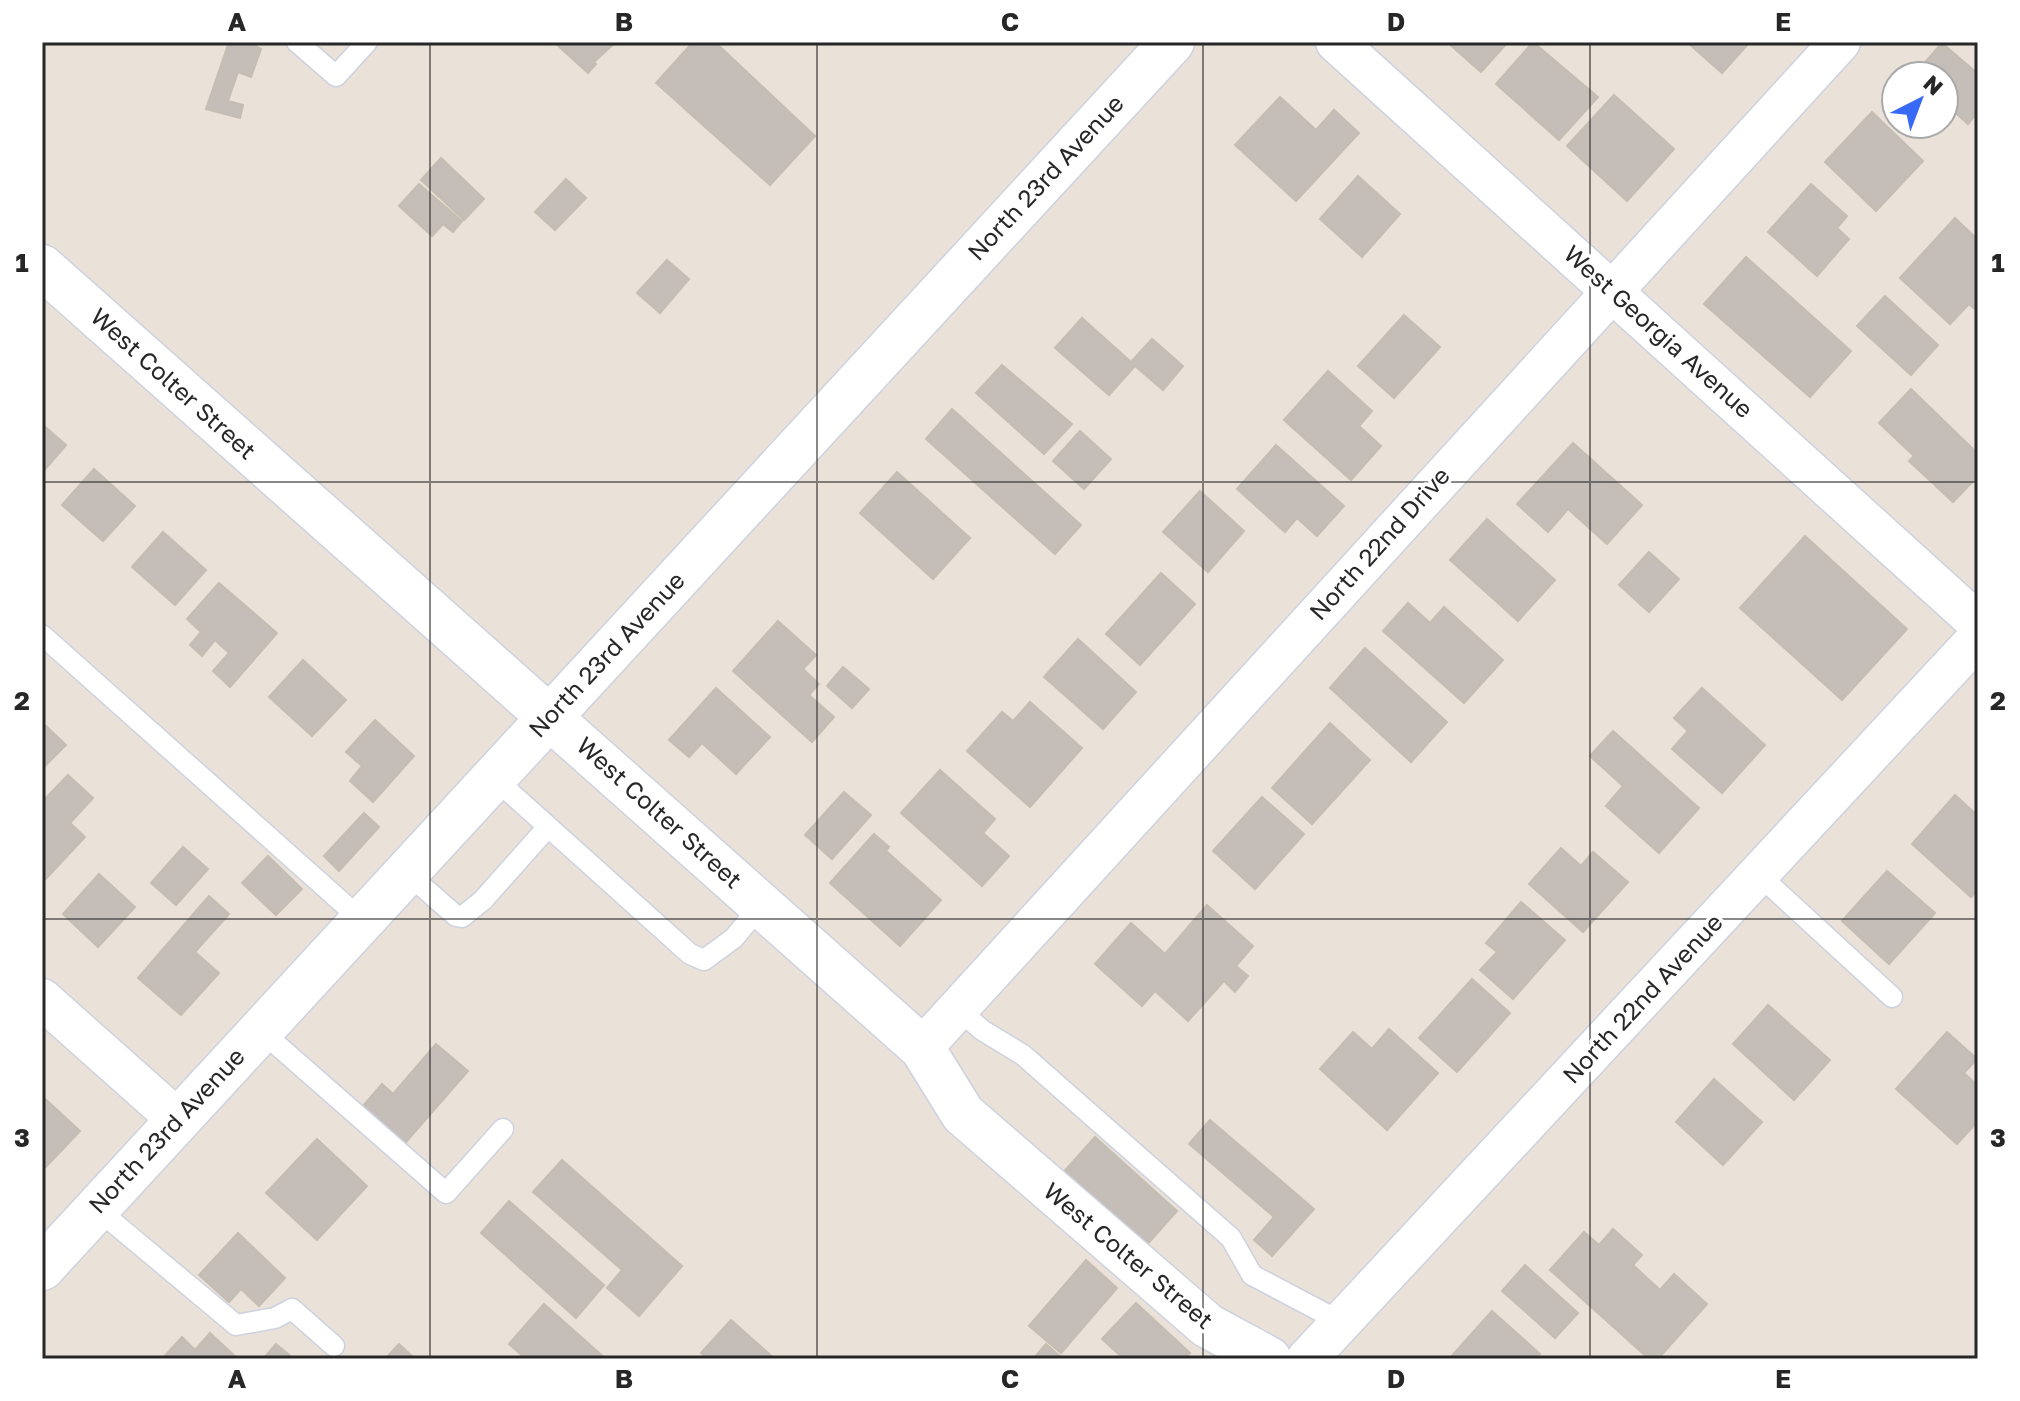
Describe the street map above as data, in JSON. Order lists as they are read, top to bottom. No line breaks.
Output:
{"streets":{"street":["North 23rd Avenue","West Georgia Avenue","West Colter Street","North 22nd Drive","North 22nd Avenue"]},"crossings":[["North 23rd Avenue","West Colter Street"],["West Georgia Avenue","North 22nd Drive"],["West Colter Street","North 22nd Drive"]],"north":"top right","grid":{"columns":["A","B","C","D","E"],"rows":["1","2","3"]}}
